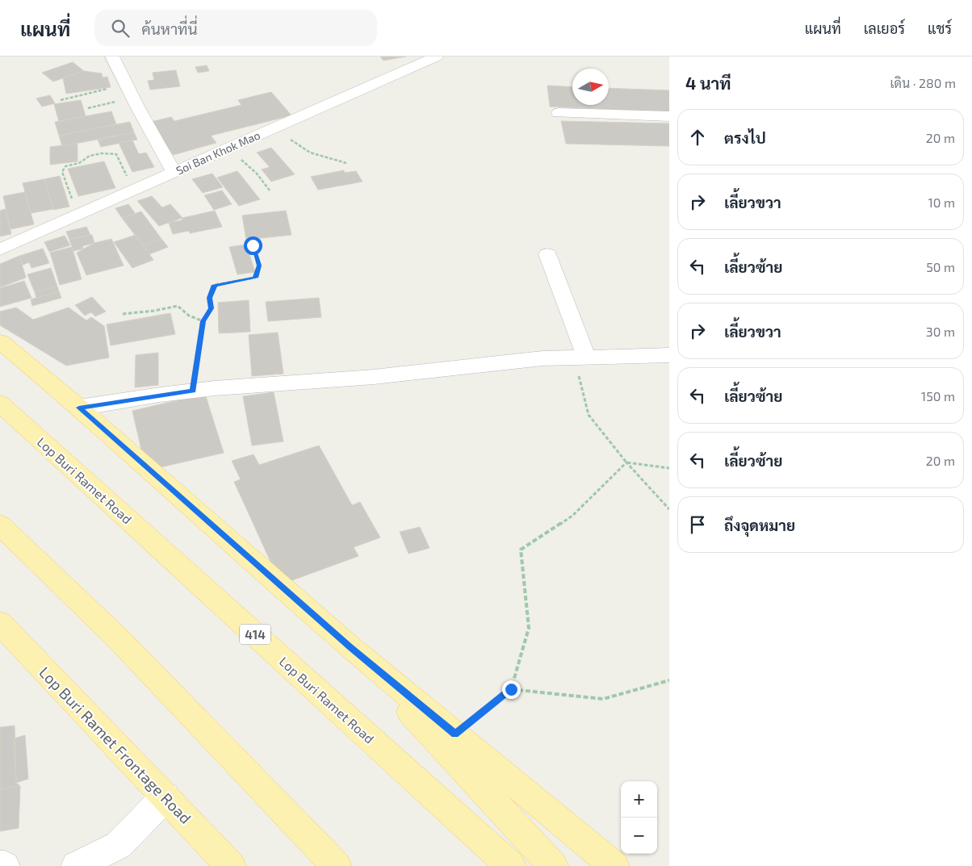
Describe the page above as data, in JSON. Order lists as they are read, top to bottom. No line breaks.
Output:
{"streets":{"main road":["Lop Buri Ramet Road","414","Lop Buri Ramet Frontage Road"],"street":["Soi Ban Khok Mao"]},"north":"right","page":{"header":"แผนที่","search":"ค้นหาที่นี่","nav":["แผนที่","เลเยอร์","แชร์"],"heading":["4 นาที","เดิน · 280 m"],"list":[["ตรงไป","20 m"],["เลี้ยวขวา","10 m"],["เลี้ยวซ้าย","50 m"],["เลี้ยวขวา","30 m"],["เลี้ยวซ้าย","150 m"],["เลี้ยวซ้าย","20 m"],"ถึงจุดหมาย"],"map_buttons":["+","−"]}}
